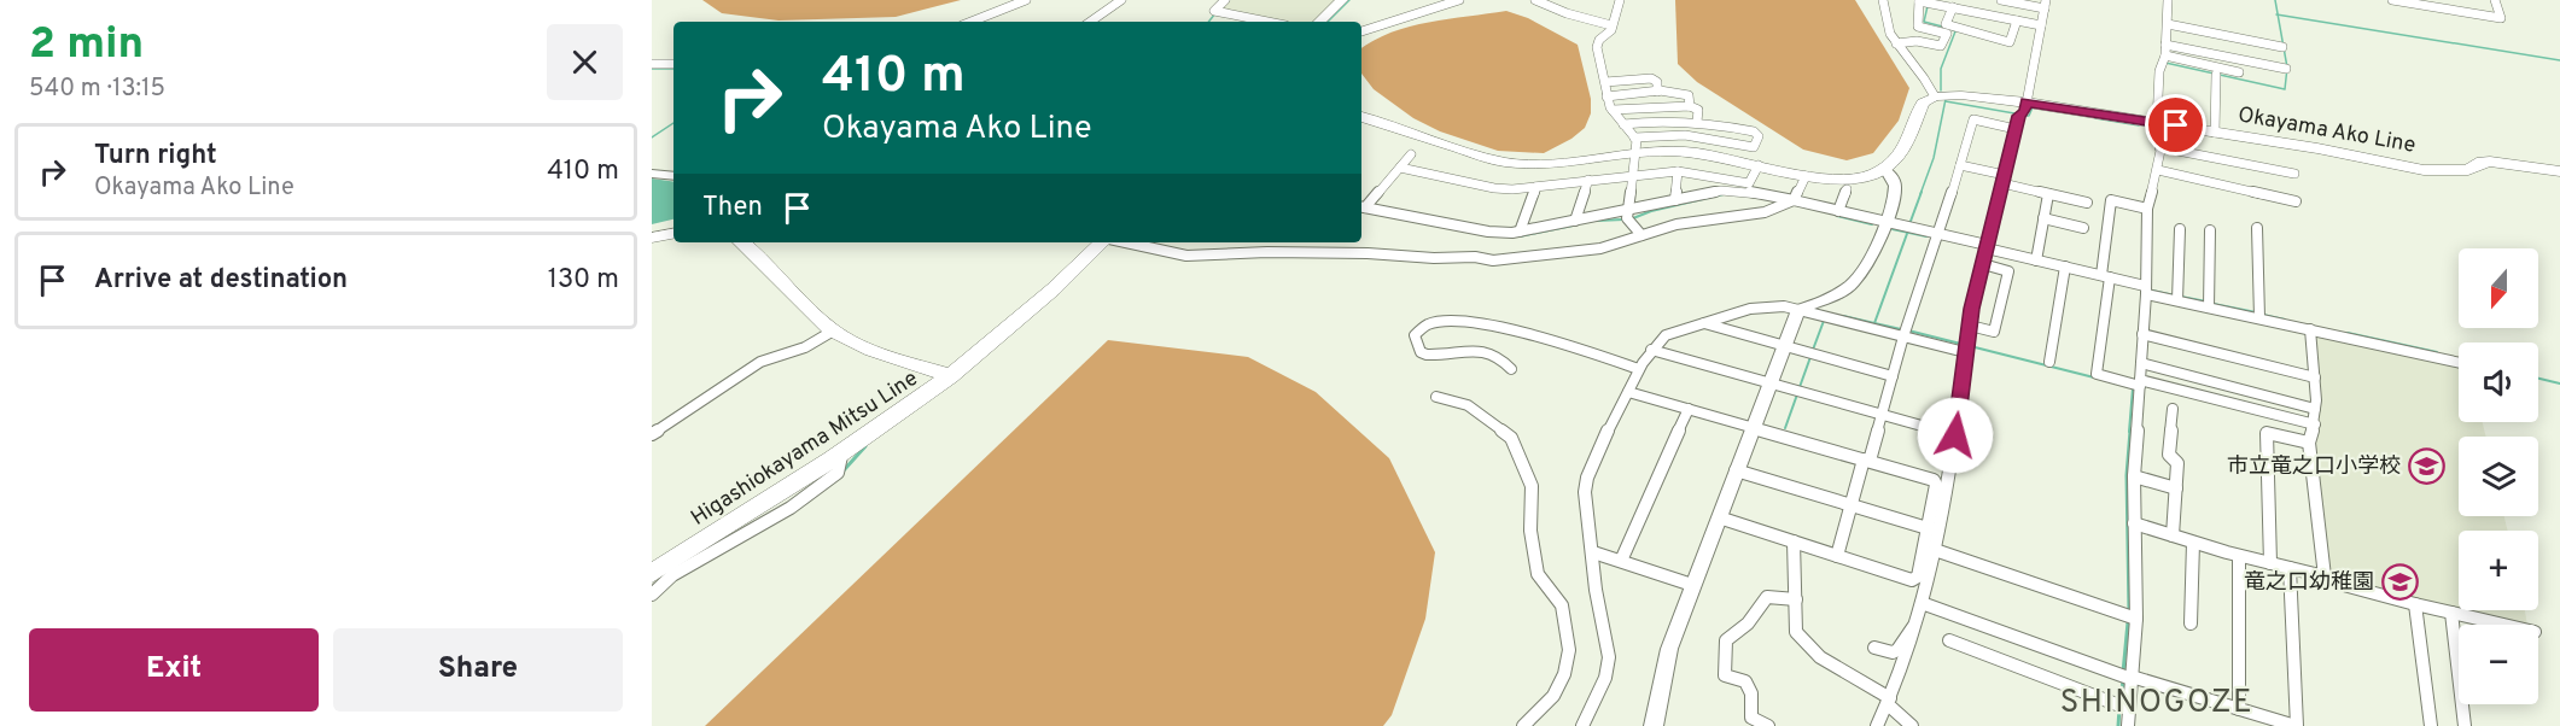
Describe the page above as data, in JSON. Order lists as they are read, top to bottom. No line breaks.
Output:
{"streets":{"main road":["Okayama Ako Line","Higashiokayama Mitsu Line"]},"districts":["SHINOGOZE"],"places":{"school or university":["市立竜之口小学校","竜之口幼稚園"]},"north":"bottom","page":{"heading":["2 min","540 m · 13:15"],"turn":["410 m","Okayama Ako Line"],"list":[{"name":"Turn right","note":"Okayama Ako Line","value":"410 m"},{"name":"Arrive at destination","value":"130 m"}],"then":"Then","map_buttons":["+","−"],"buttons":["Exit","Share"]}}
